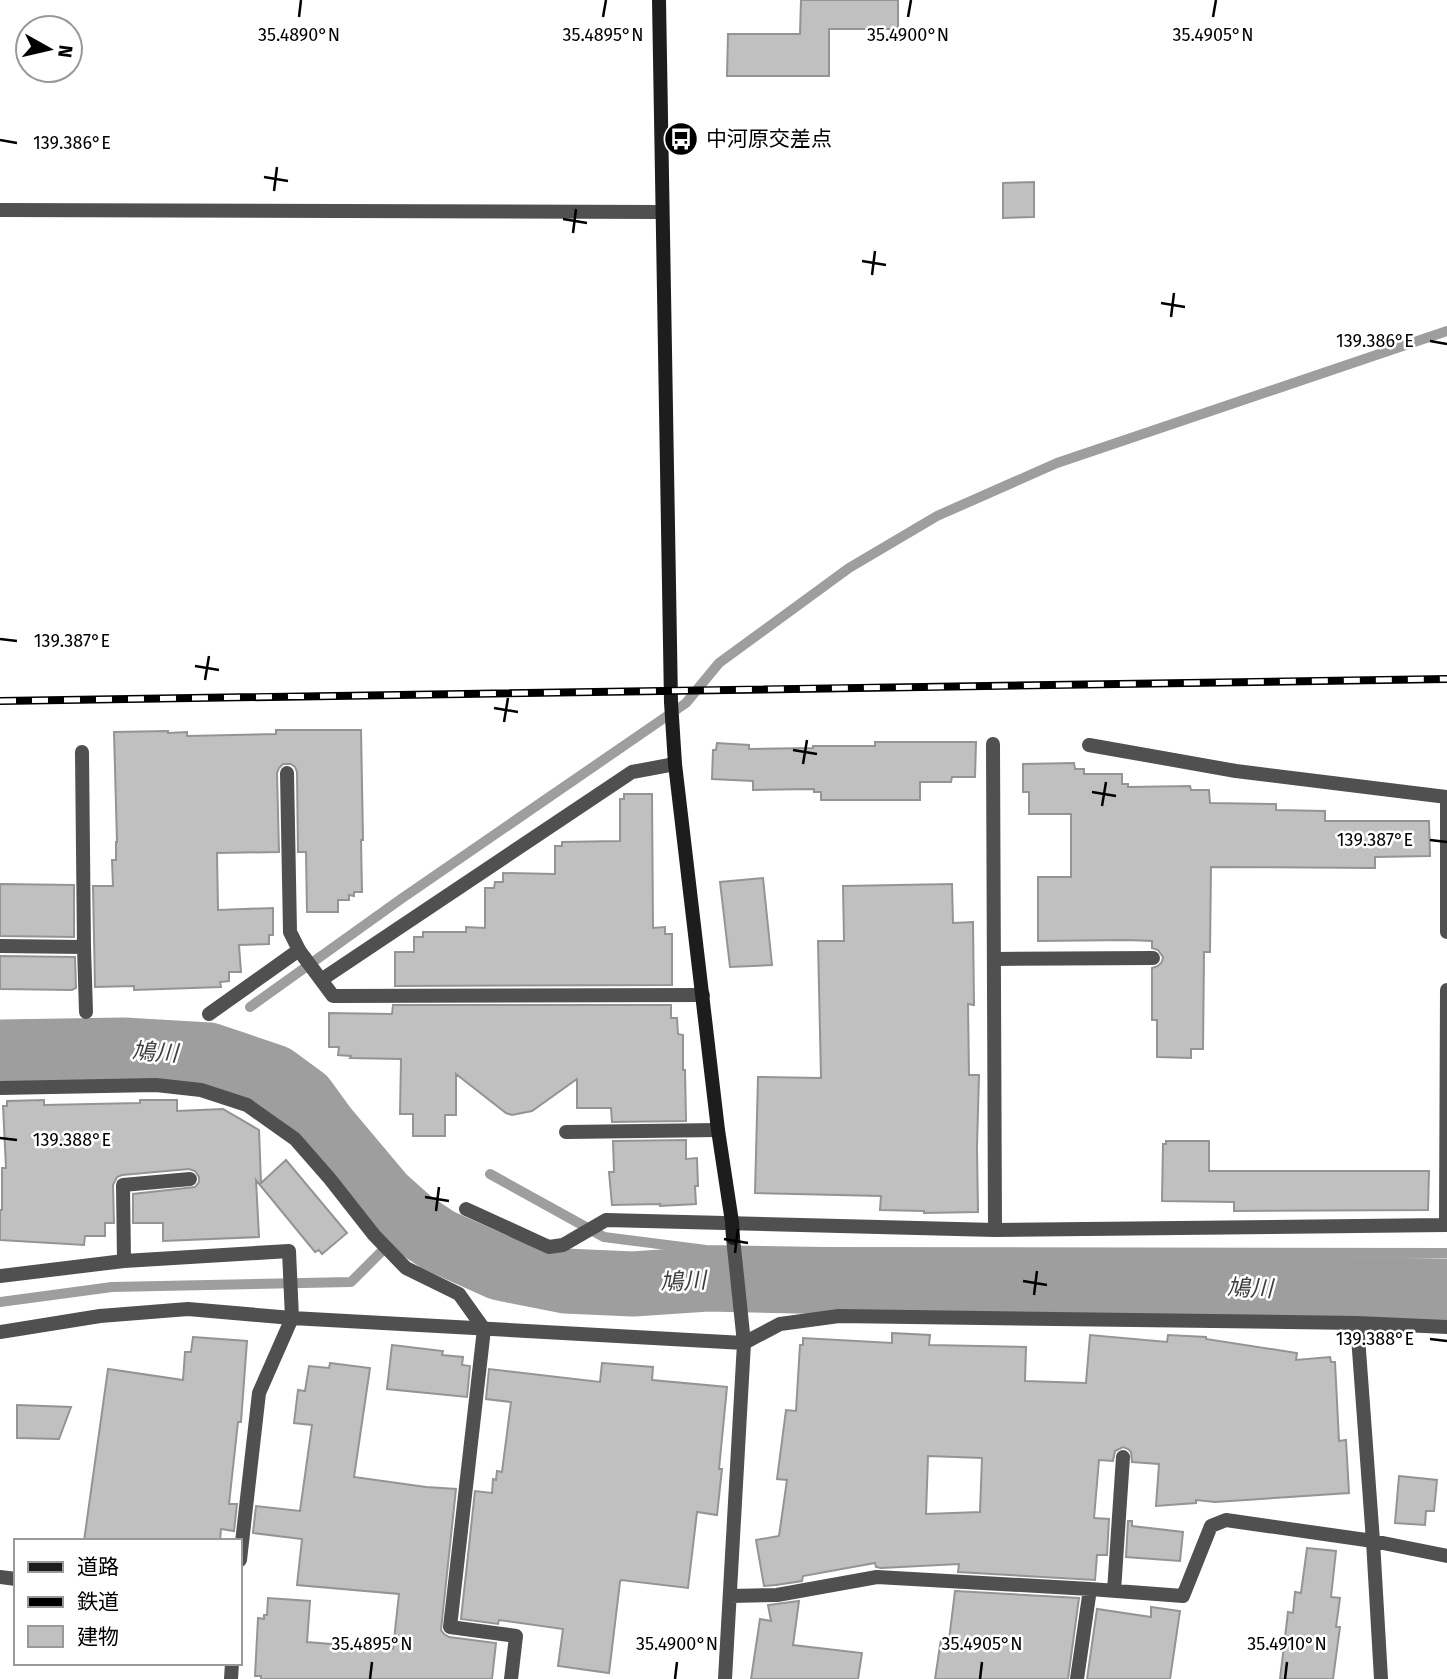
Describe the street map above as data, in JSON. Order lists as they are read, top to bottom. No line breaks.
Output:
{"water":["鳩川"],"places":{"bus stop":["中河原交差点"]},"legend":["道路","鉄道","建物"],"north":"right","coordinates":["35.4890°N","35.4895°N","35.4900°N","35.4905°N","139.386°E","139.387°E","139.388°E","35.4910°N"]}
